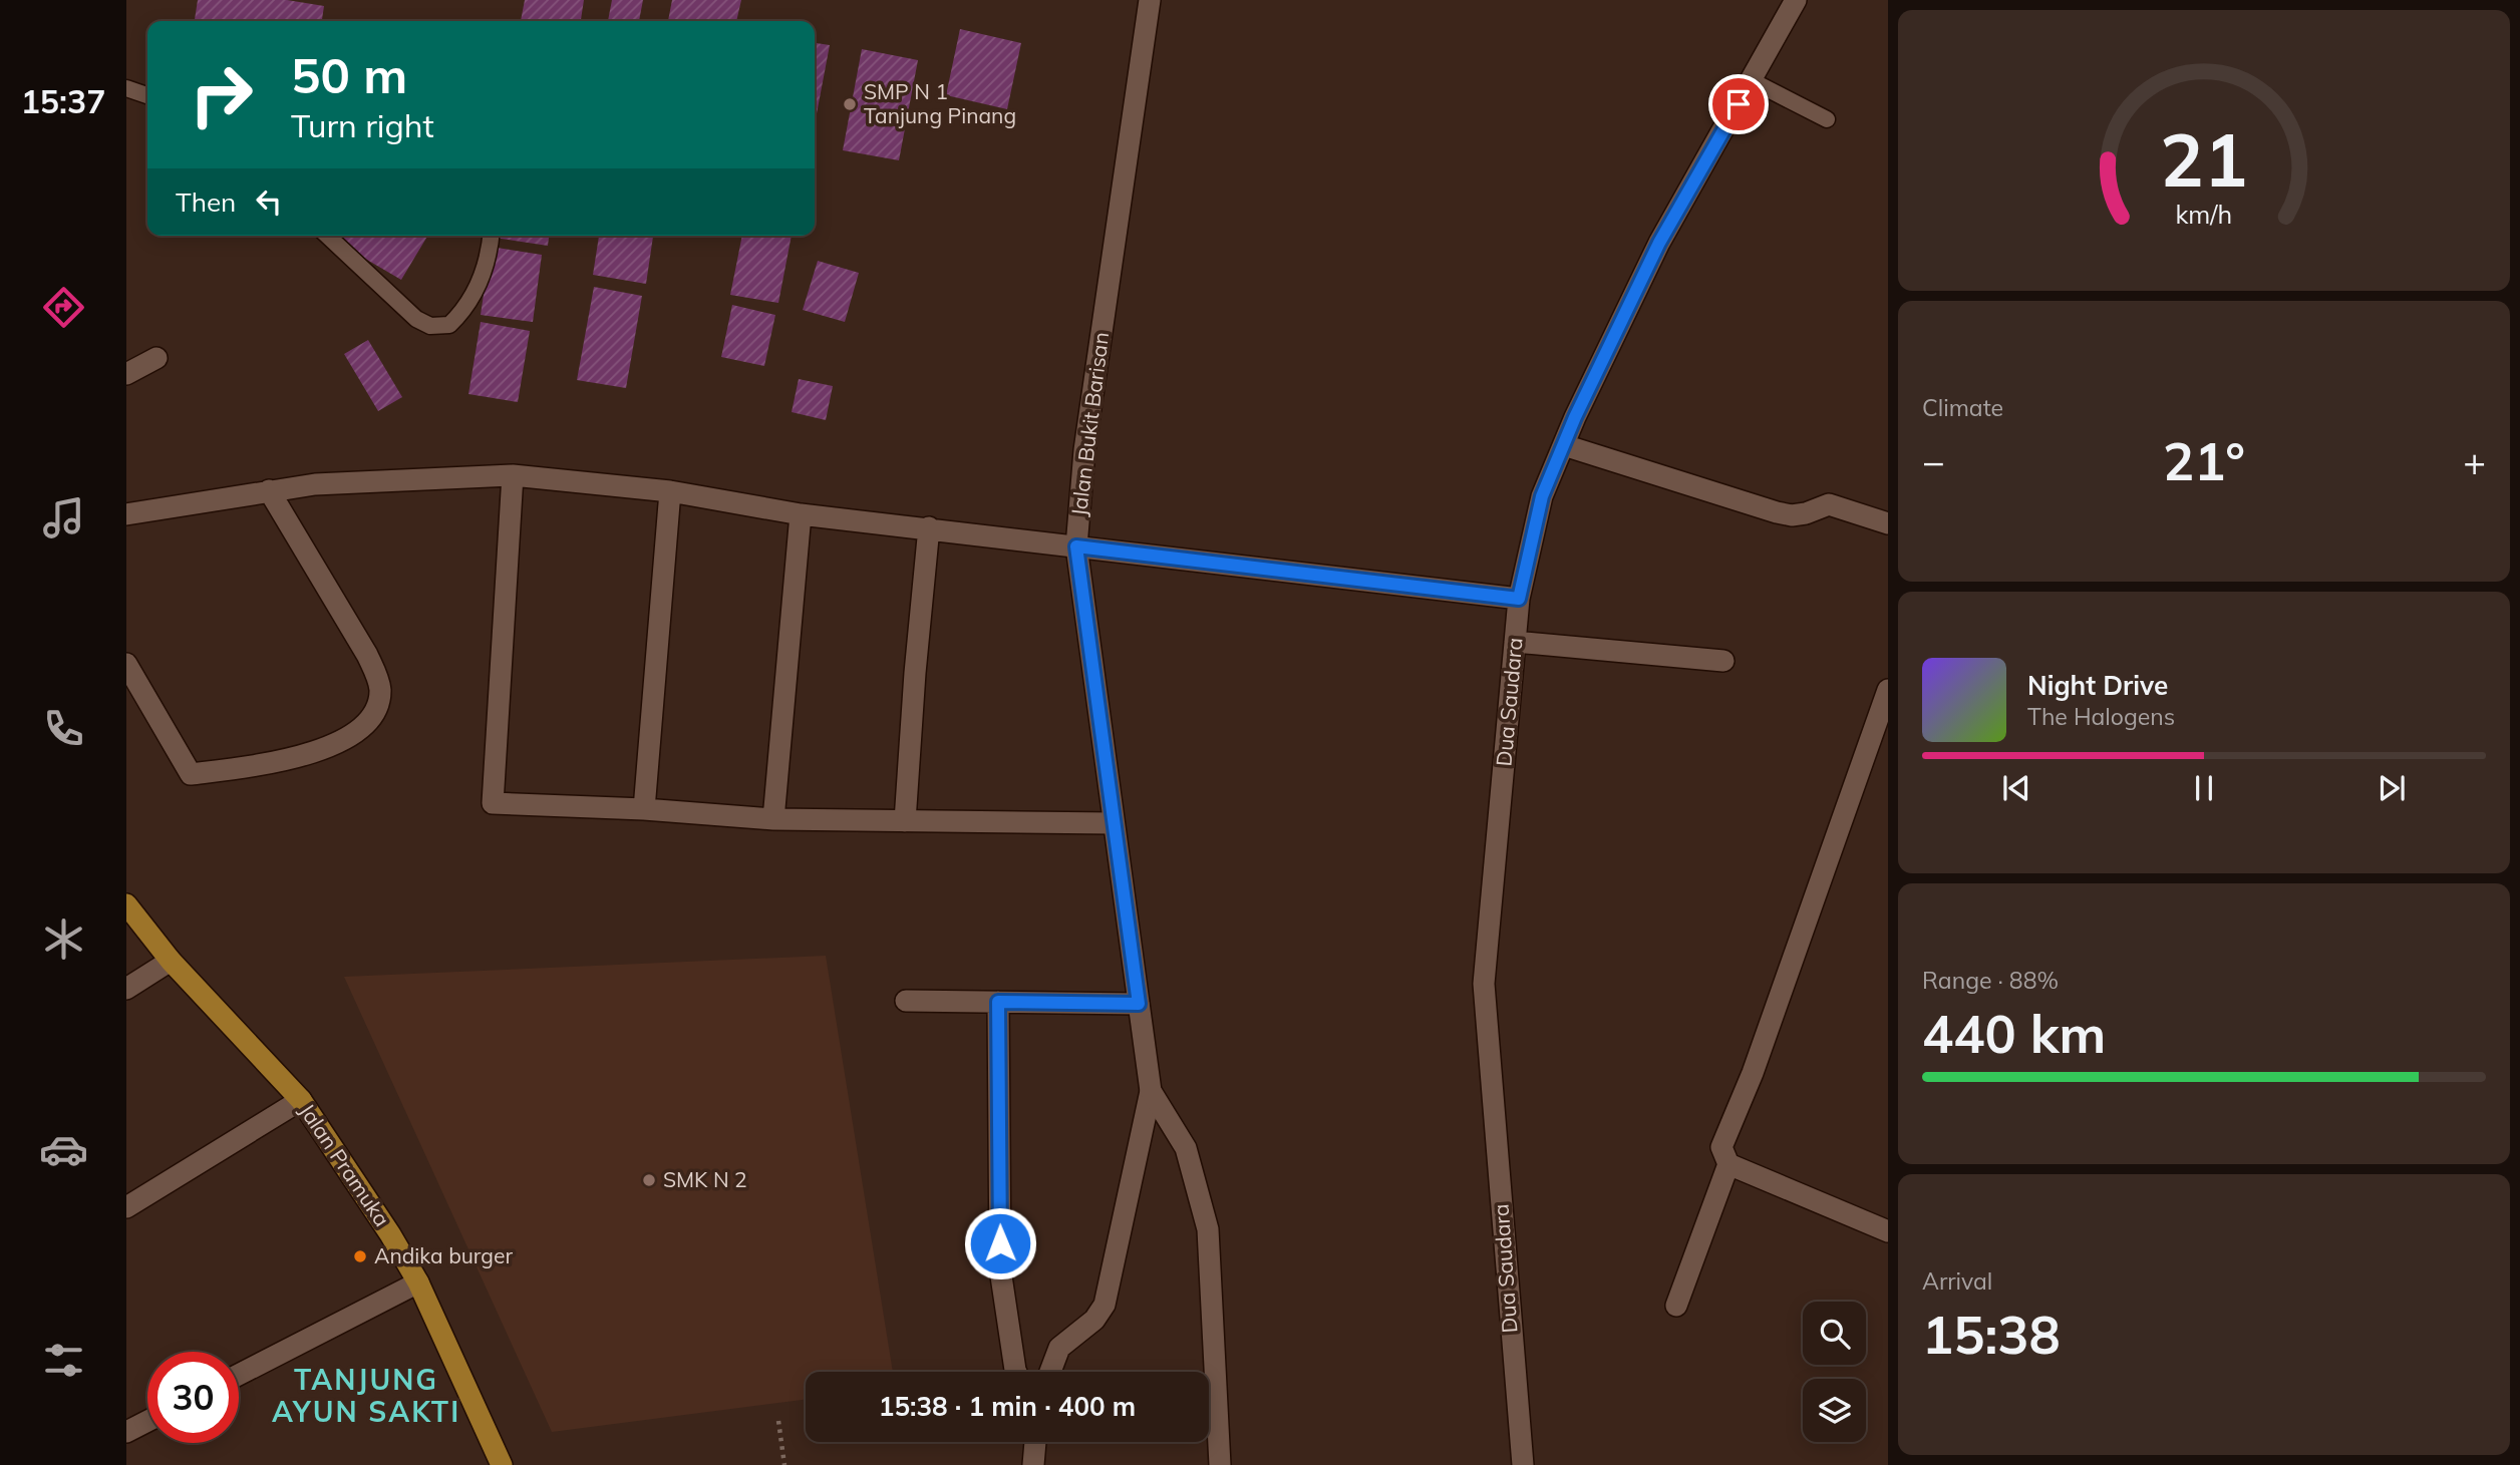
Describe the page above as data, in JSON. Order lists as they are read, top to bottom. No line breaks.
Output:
{"streets":{"main road":["Jalan Pramuka"],"street":["Jalan Bukit Barisan","Dua Saudara"]},"districts":["TANJUNG AYUN SAKTI"],"places":["SMP N 1 Tanjung Pinang","SMK N 2","Andika burger"],"page":{"tabs":"15:37","turn":["50 m","Turn right"],"then":"Then","tile":["Climate",["Range · 88%","440 km"],["Arrival","15:38"]],"heat":["−","21°","+"],"song":["Night Drive","The Halogens"],"limit":"30","trip":"15:38 · 1 min · 400 m","gauge":["21","km/h"]}}
